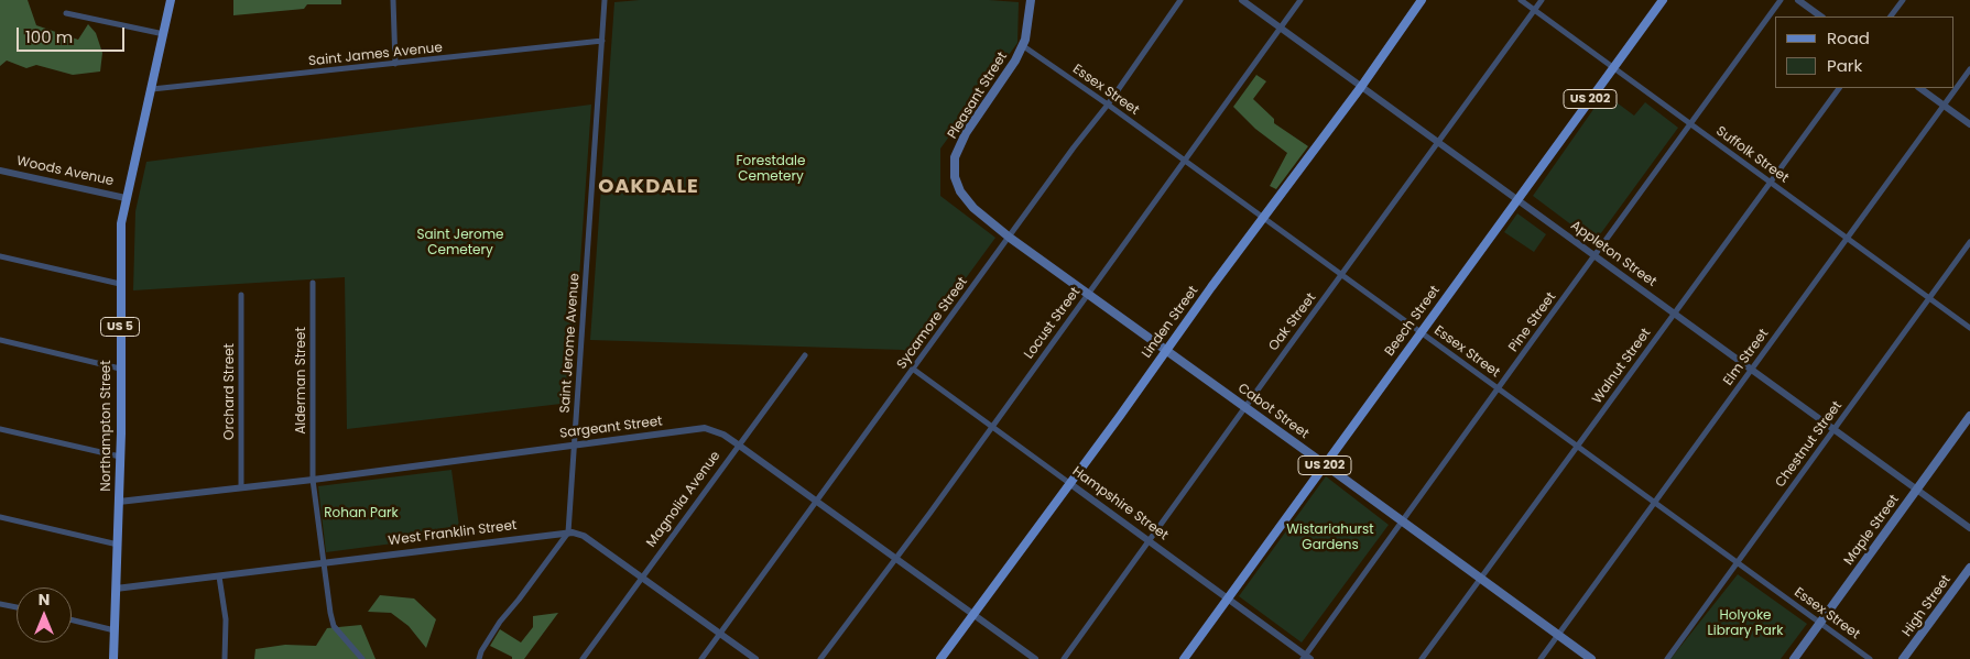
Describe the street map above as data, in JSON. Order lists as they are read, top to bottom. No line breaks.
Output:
{"streets":{"main road":["Pleasant Street","US 202","Beech Street","Linden Street","US 5","Cabot Street","Northampton Street","Maple Street","High Street"],"street":["Saint James Avenue","Essex Street","Suffolk Street","Woods Avenue","Appleton Street","Oak Street","Pine Street","Sycamore Street","Locust Street","Saint Jerome Avenue","Elm Street","Walnut Street","Alderman Street","Orchard Street","Sargeant Street","Chestnut Street","Magnolia Avenue","Hampshire Street","West Franklin Street"]},"crossings":[["Saint James Avenue","Saint Jerome Avenue"],["Saint James Avenue","Northampton Street"],["Essex Street","Pleasant Street"],["Essex Street","Beech Street"],["Essex Street","Linden Street"],["Essex Street","Oak Street"],["Essex Street","Pine Street"],["Essex Street","Sycamore Street"],["Essex Street","Locust Street"],["Essex Street","Elm Street"],["Essex Street","Walnut Street"],["Essex Street","Chestnut Street"],["Essex Street","Maple Street"],["Pleasant Street","Cabot Street"],["Suffolk Street","Beech Street"],["Suffolk Street","Oak Street"],["Suffolk Street","Pine Street"],["Suffolk Street","Elm Street"],["Suffolk Street","Walnut Street"],["Suffolk Street","Chestnut Street"],["Woods Avenue","Northampton Street"],["Appleton Street","Beech Street"],["Appleton Street","Linden Street"],["Appleton Street","Oak Street"],["Appleton Street","Pine Street"],["Appleton Street","Locust Street"],["Appleton Street","Elm Street"],["Appleton Street","Walnut Street"],["Appleton Street","Chestnut Street"],["Appleton Street","Maple Street"],["Beech Street","Cabot Street"],["Beech Street","Hampshire Street"],["Linden Street","Cabot Street"],["Linden Street","Sargeant Street"],["Linden Street","Hampshire Street"],["Oak Street","Cabot Street"],["Oak Street","Hampshire Street"],["Pine Street","Cabot Street"],["Pine Street","Hampshire Street"],["Sycamore Street","Cabot Street"],["Sycamore Street","Sargeant Street"],["Sycamore Street","Hampshire Street"],["Sycamore Street","West Franklin Street"],["Locust Street","Cabot Street"],["Locust Street","Sargeant Street"],["Locust Street","Hampshire Street"],["Saint Jerome Avenue","Sargeant Street"],["Saint Jerome Avenue","West Franklin Street"],["Elm Street","Cabot Street"],["Walnut Street","Cabot Street"],["Alderman Street","Sargeant Street"],["Alderman Street","West Franklin Street"],["Orchard Street","Sargeant Street"],["Northampton Street","Sargeant Street"],["Northampton Street","West Franklin Street"],["Sargeant Street","Magnolia Avenue"],["Magnolia Avenue","West Franklin Street"]],"districts":["OAKDALE"],"parks":["Forestdale Cemetery","Saint Jerome Cemetery","Rohan Park","Wistariahurst Gardens","Holyoke Library Park"],"legend":["Road","Park"],"scale_bar":"100 m","north":"top"}
